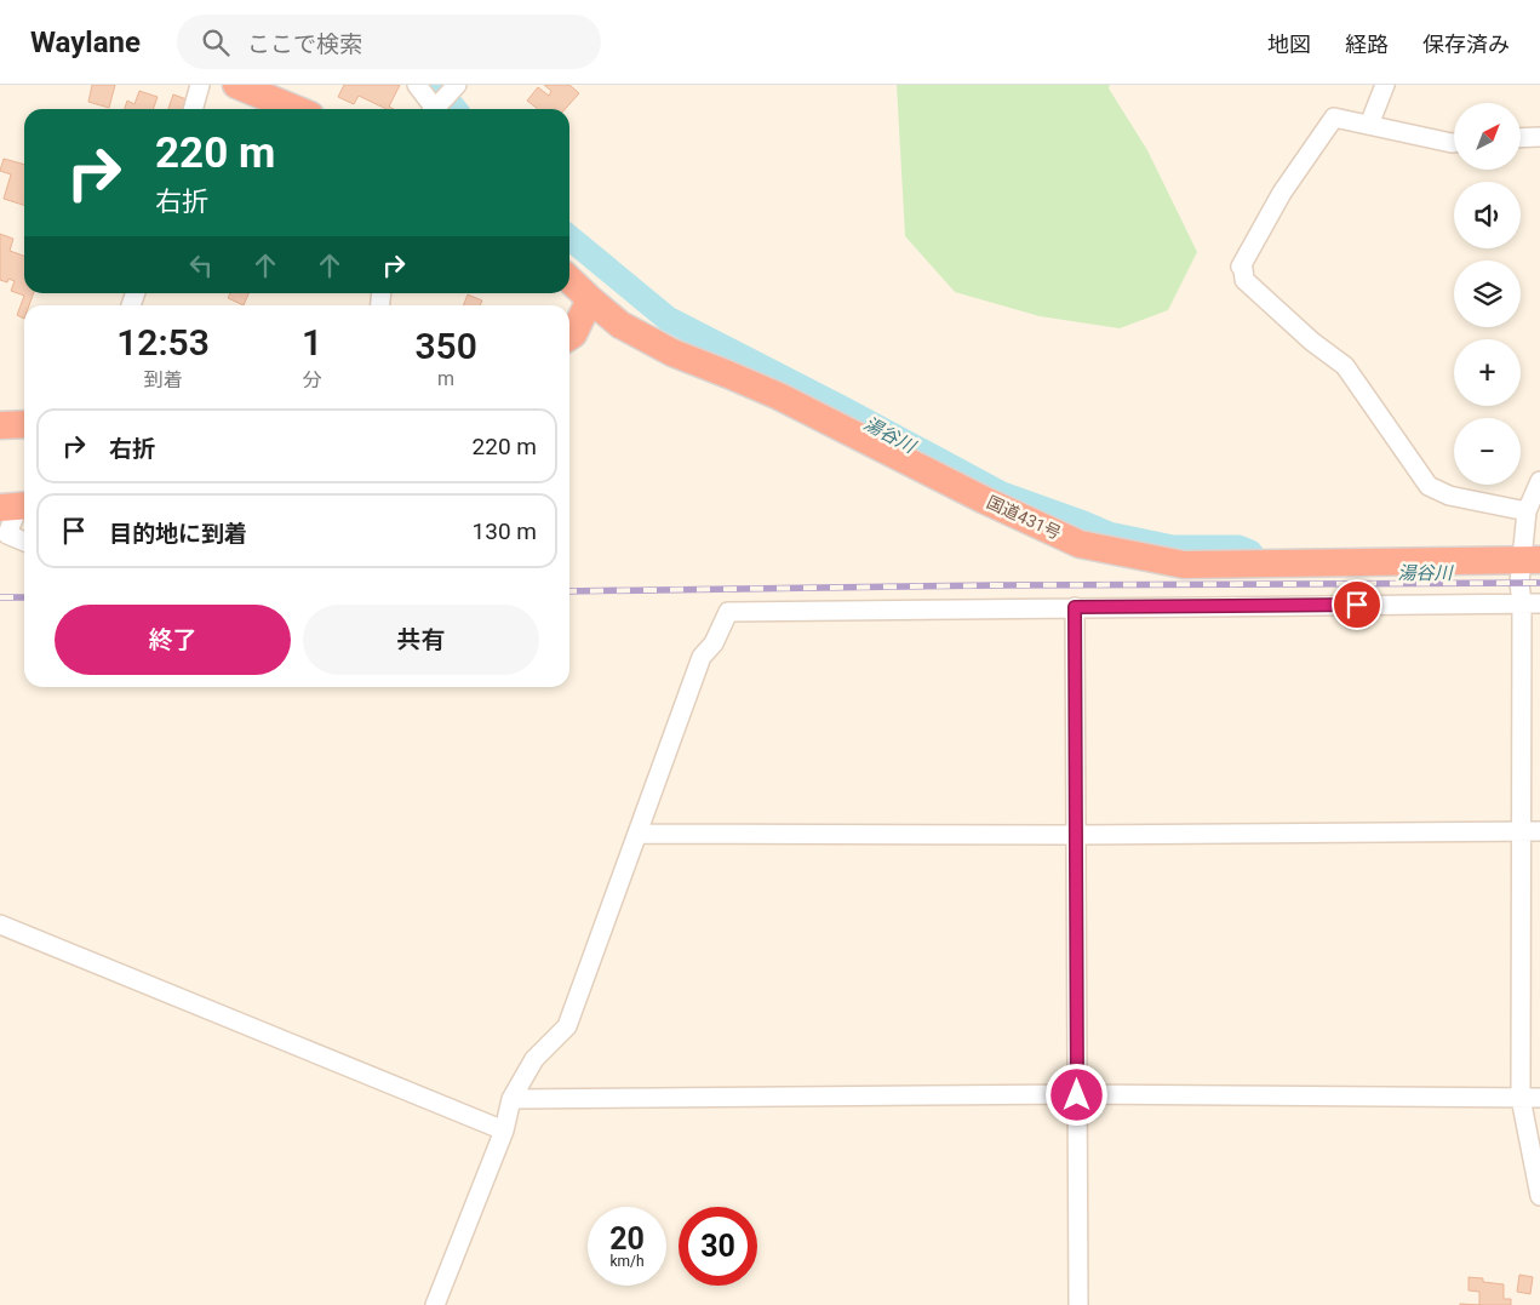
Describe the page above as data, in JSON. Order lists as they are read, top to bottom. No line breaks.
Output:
{"streets":{"highway":["国道431号"]},"water":["湯谷川"],"north":"top right","page":{"header":"Waylane","search":"ここで検索","nav":["地図","経路","保存済み"],"map_buttons":["+","−"],"turn":["220 m","右折"],"eta":["12:53","到着","1","分","350","m"],"list":[{"name":"右折","value":"220 m"},{"name":"目的地に到着","value":"130 m"}],"buttons":["終了","共有"],"speed":"20 km/h","limit":"30"}}
